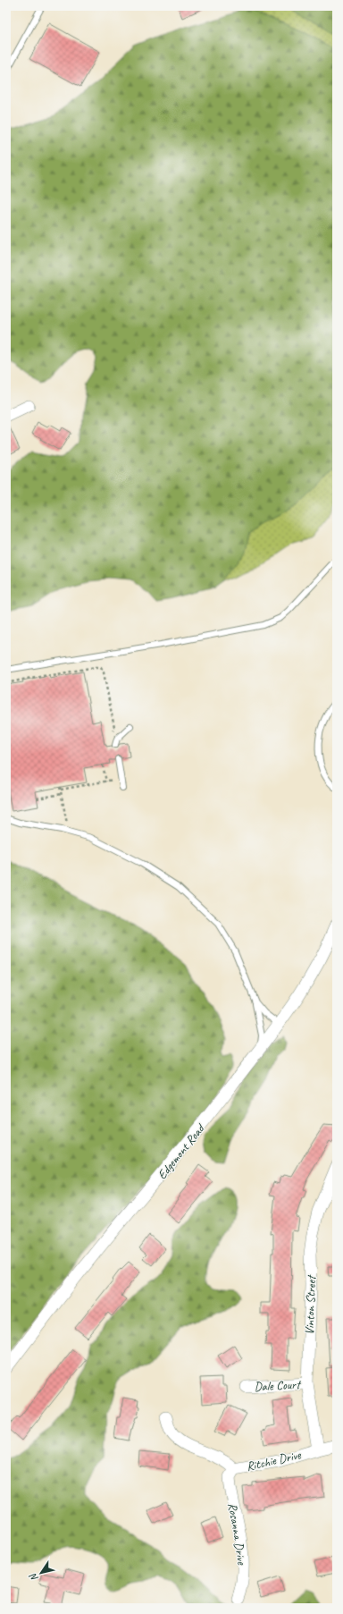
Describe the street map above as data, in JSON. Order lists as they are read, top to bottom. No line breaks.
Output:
{"streets":{"street":["Edgemont Road","Vinton Street","Dale Court","Ritchie Drive","Rosanna Drive"]},"crossings":[["Vinton Street","Dale Court"],["Vinton Street","Ritchie Drive"],["Ritchie Drive","Rosanna Drive"]],"north":"bottom left"}
